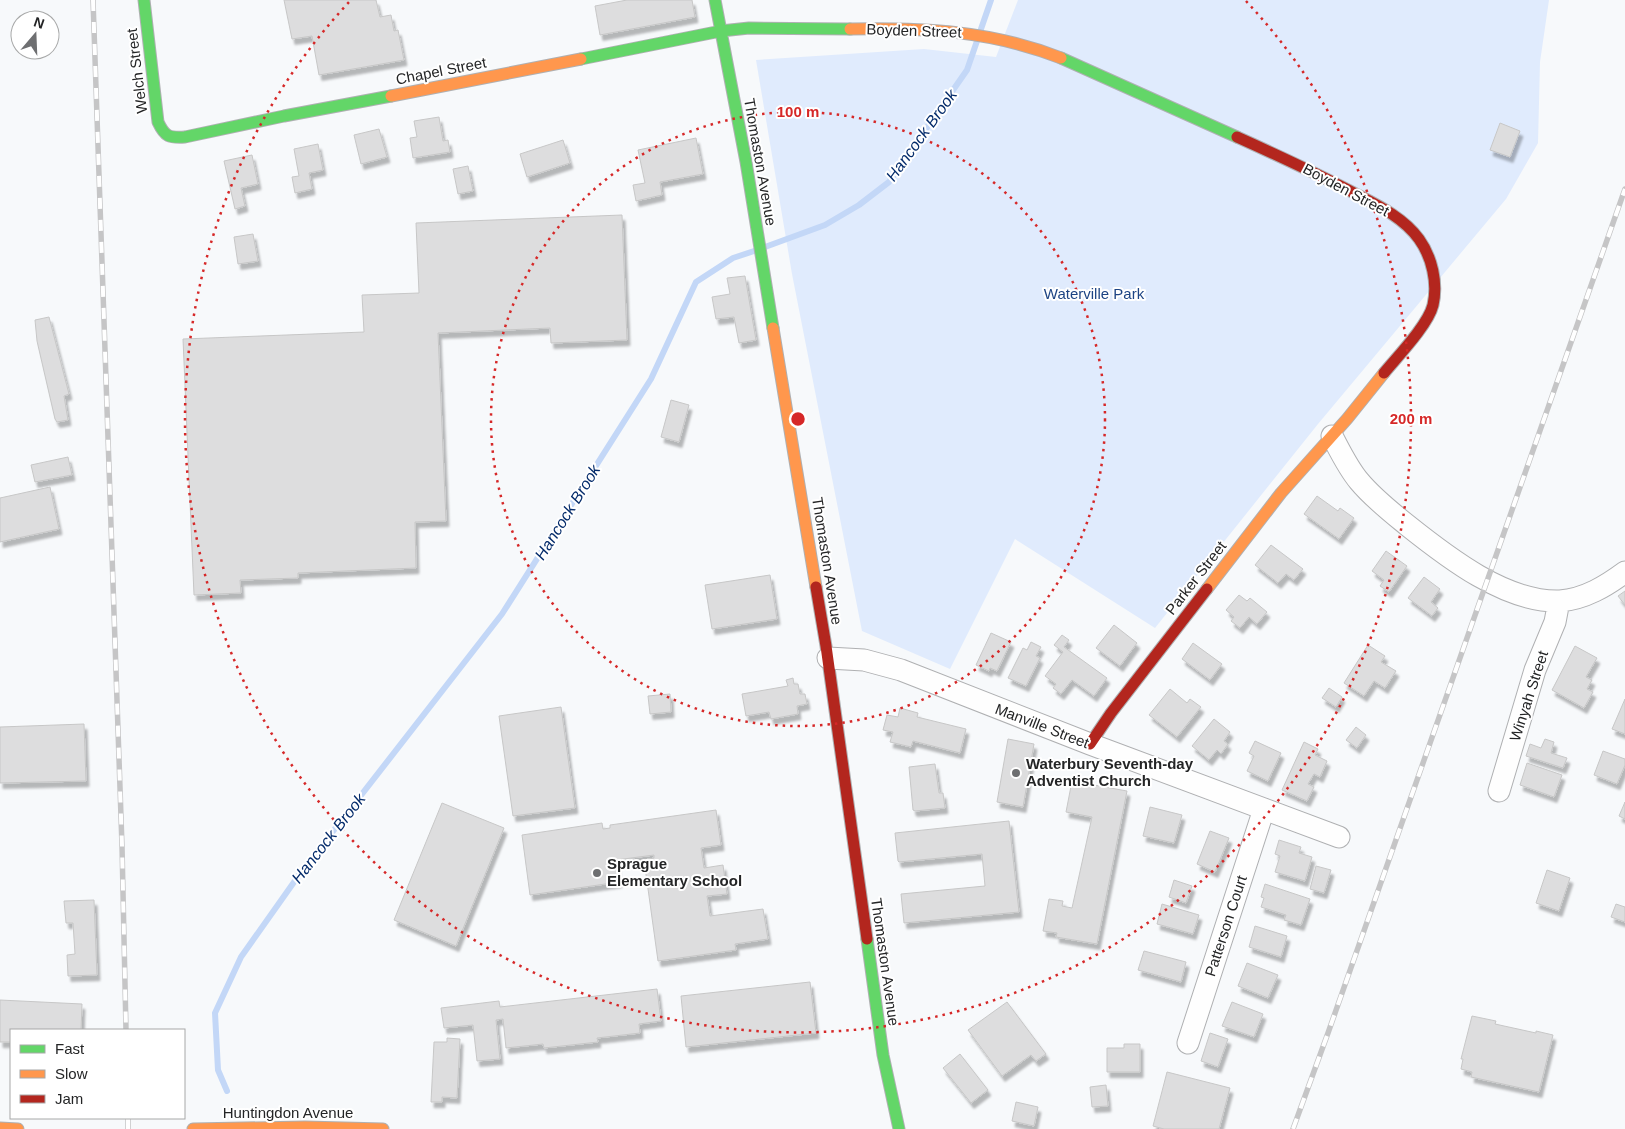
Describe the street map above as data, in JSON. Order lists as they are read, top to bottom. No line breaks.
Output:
{"streets":{"street":["Boyden Street","Welch Street","Chapel Street","Thomaston Avenue","Parker Street","Winyah Street","Manville Street","Patterson Court","Huntingdon Avenue"]},"crossings":[["Boyden Street","Chapel Street"],["Boyden Street","Thomaston Avenue"],["Boyden Street","Parker Street"],["Welch Street","Chapel Street"],["Chapel Street","Thomaston Avenue"],["Thomaston Avenue","Manville Street"],["Parker Street","Manville Street"],["Manville Street","Patterson Court"]],"water":["Hancock Brook"],"parks":["Waterville Park"],"places":["Waterbury Seventh-day Adventist Church","Sprague Elementary School"],"legend":["Fast","Slow","Jam"],"north":"top","rings":["100 m","200 m"]}
